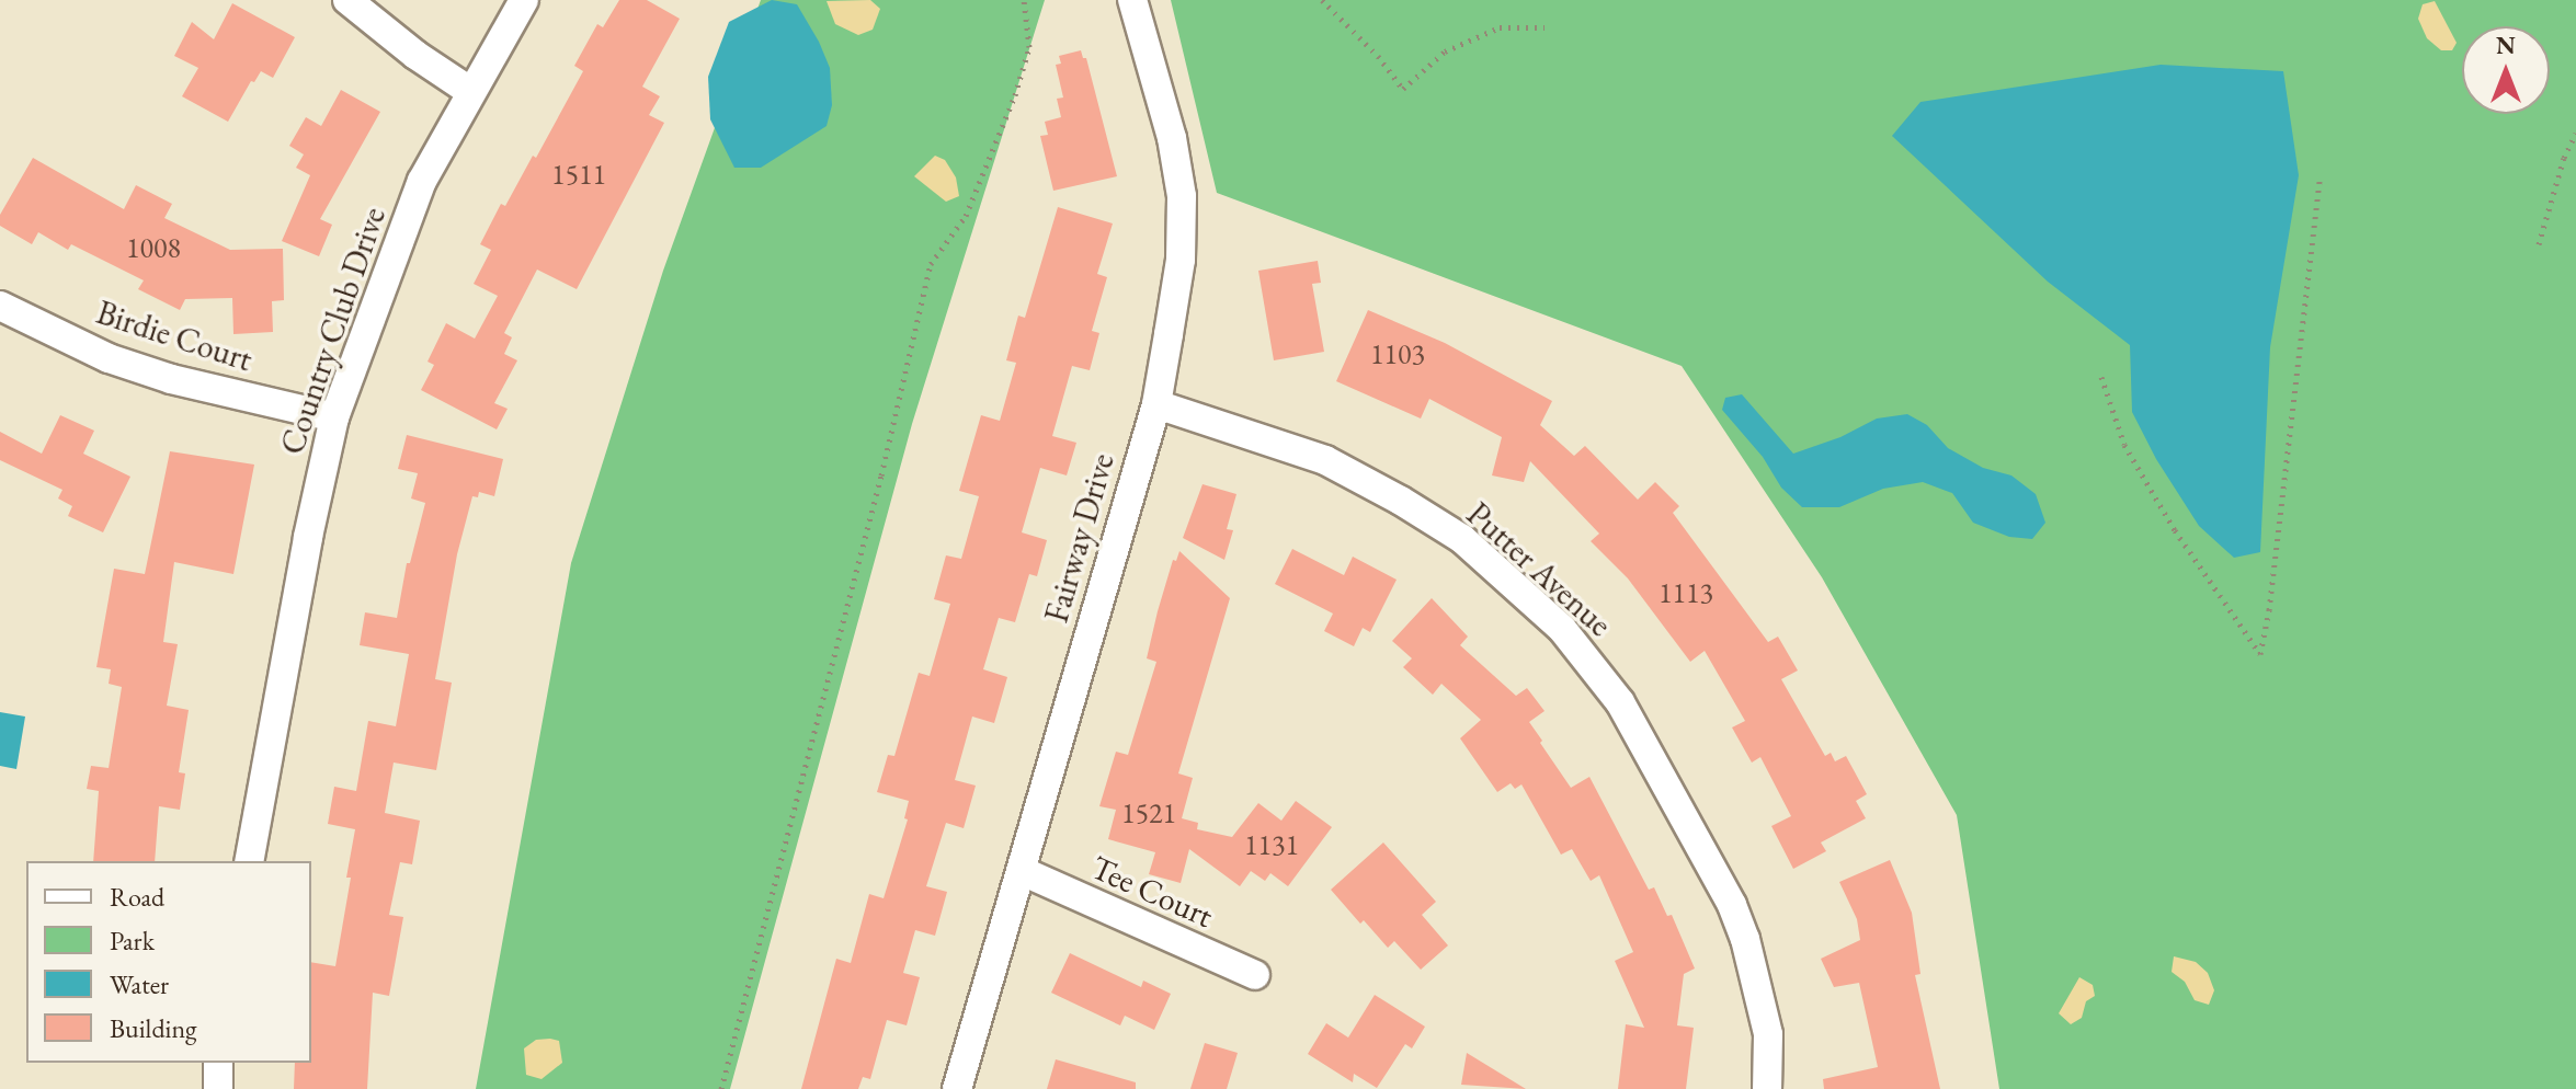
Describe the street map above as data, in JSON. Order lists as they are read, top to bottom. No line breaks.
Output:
{"streets":{"street":["Country Club Drive","Birdie Court","Fairway Drive","Putter Avenue","Tee Court"]},"crossings":[["Country Club Drive","Birdie Court"],["Fairway Drive","Putter Avenue"],["Fairway Drive","Tee Court"]],"house_numbers":["1511","1008","1103","1113","1521","1131"],"legend":["Road","Park","Water","Building"],"north":"top"}
